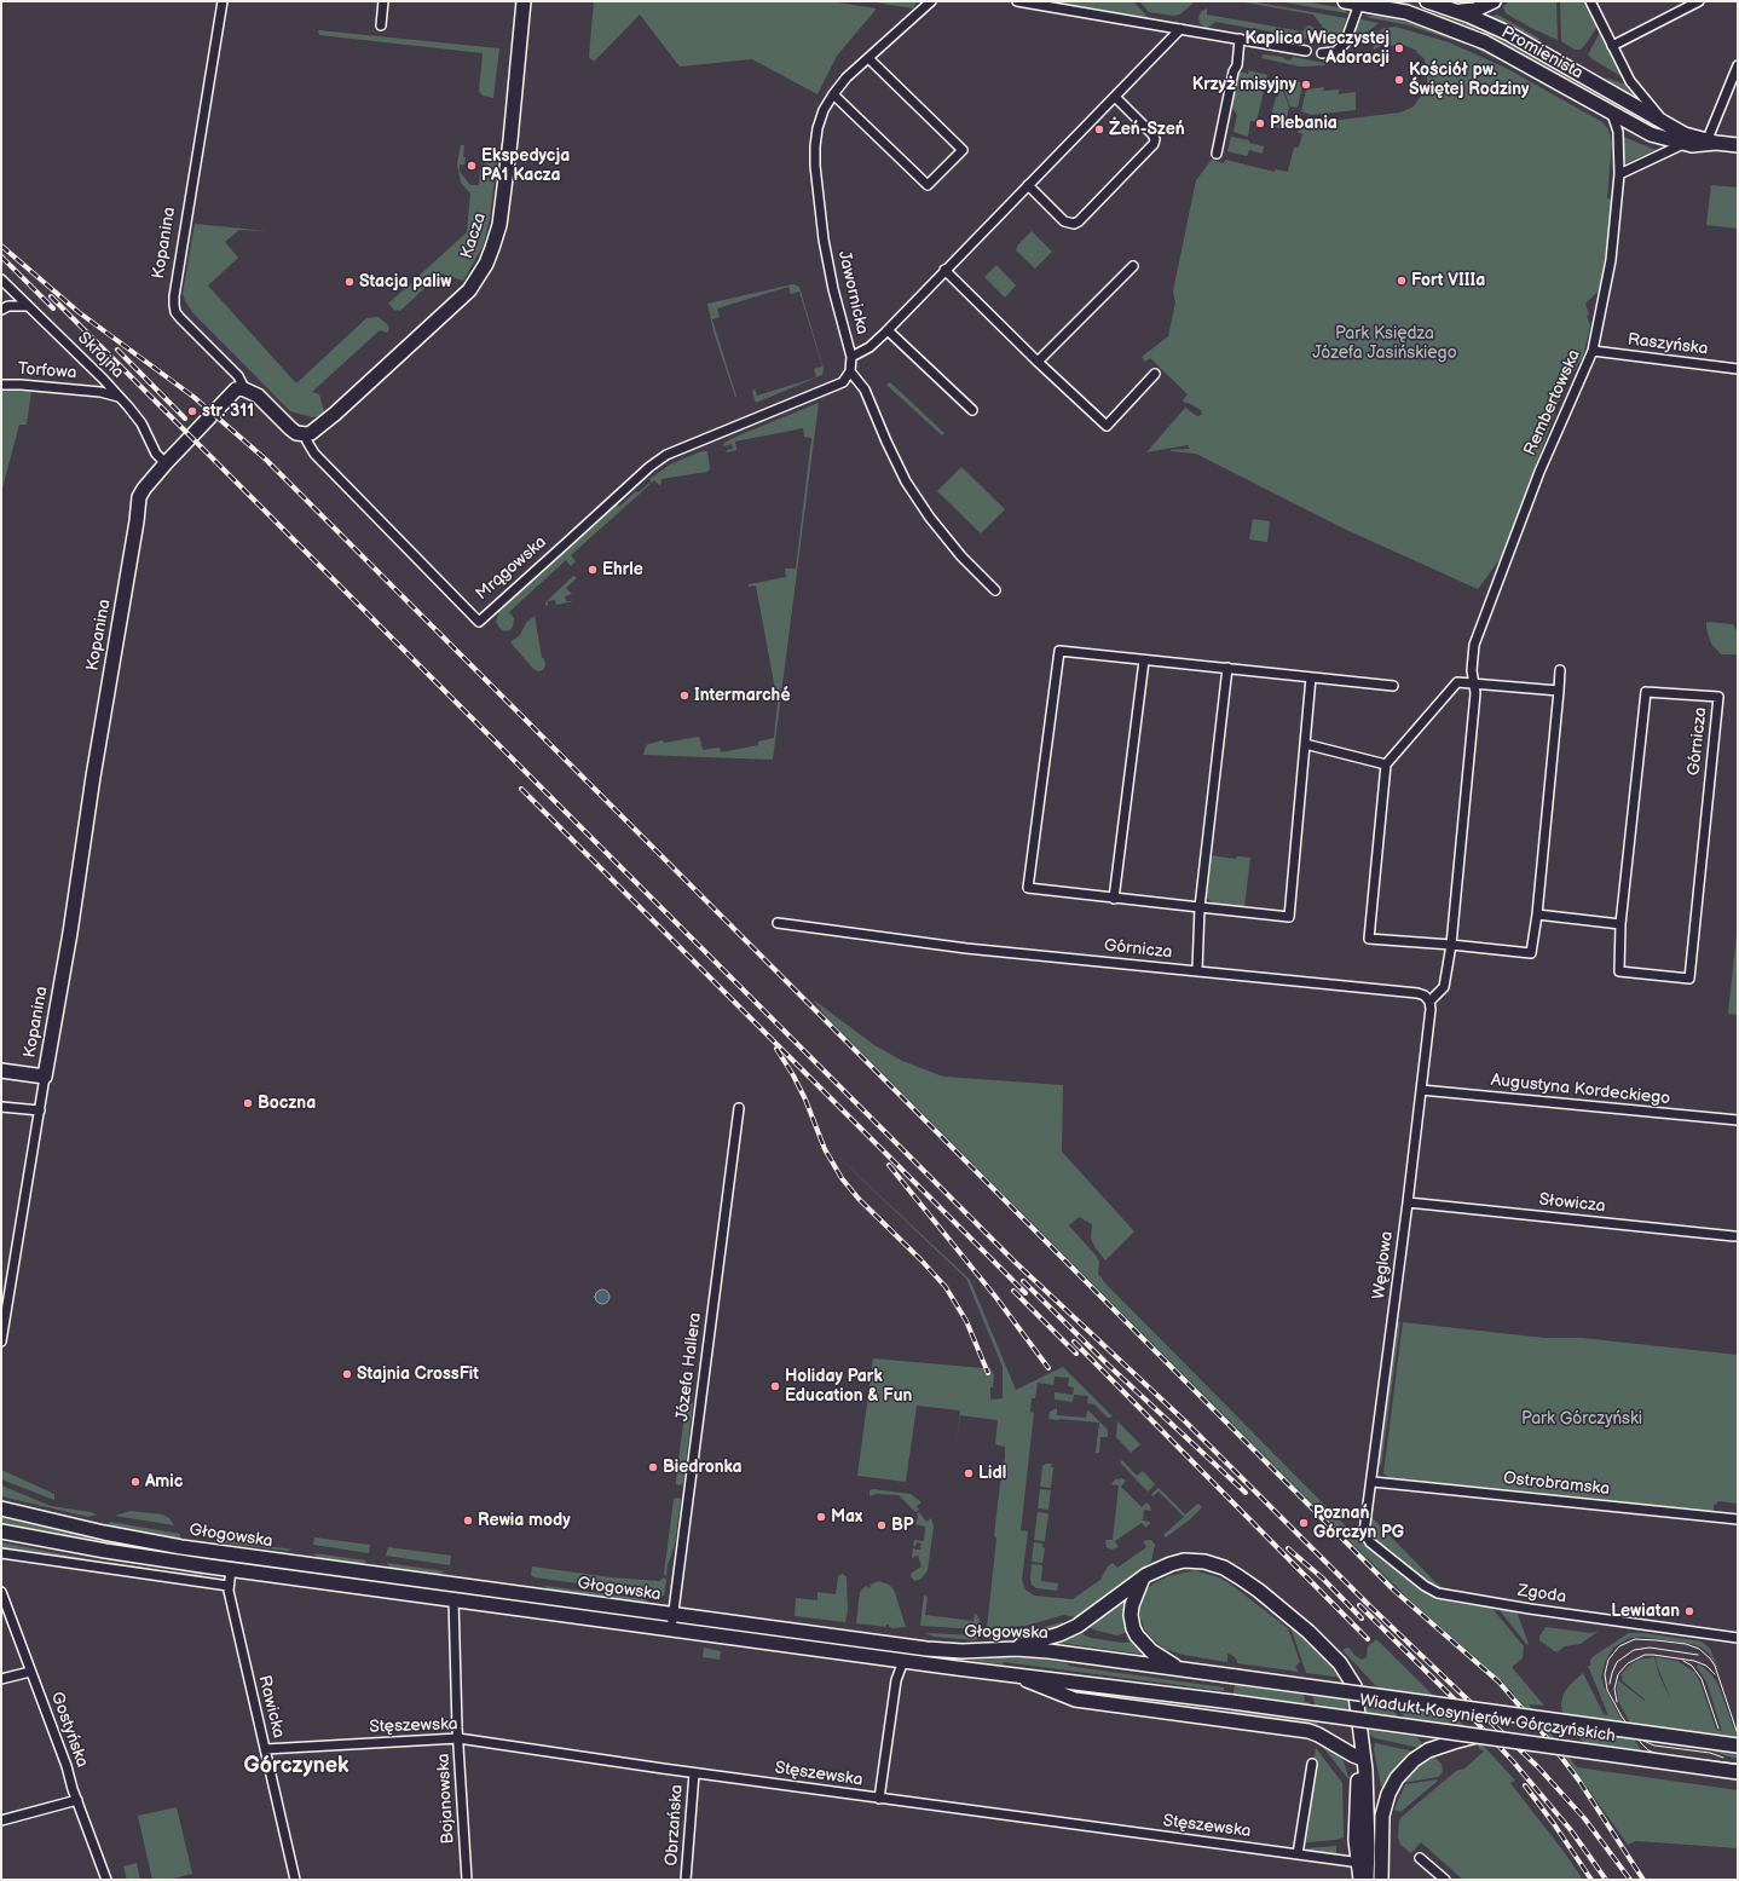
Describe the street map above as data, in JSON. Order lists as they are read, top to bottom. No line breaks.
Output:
{"streets":{"main road":["Promienista","Kacza","Kopanina","Głogowska","Wiadukt Kosynierów Górczyńskich"],"street":["Jawornicka","Raszyńska","Skrajna","Torfowa","Rembertowska","Mrągowska","Górnicza","Augustyna Kordeckiego","Słowicza","Węglowa","Józefa Hallera","Ostrobramska","Zgoda","Rawicka","Stęszewska","Gostyńska","Bojanowska","Obrzańska"]},"crossings":[["Promienista","Rembertowska"],["Kacza","Mrągowska"],["Kopanina","Skrajna"],["Jawornicka","Mrągowska"],["Raszyńska","Rembertowska"],["Skrajna","Torfowa"],["Górnicza","Węglowa"],["Augustyna Kordeckiego","Węglowa"],["Słowicza","Węglowa"],["Węglowa","Ostrobramska"],["Węglowa","Zgoda"],["Józefa Hallera","Głogowska"],["Głogowska","Rawicka"],["Głogowska","Wiadukt Kosynierów Górczyńskich"],["Głogowska","Bojanowska"],["Rawicka","Stęszewska"],["Stęszewska","Bojanowska"],["Stęszewska","Obrzańska"]],"districts":["Górczynek"],"parks":["Park Księdza Józefa Jasińskiego","Park Górczyński"],"places":["Kaplica Wieczystej Adoracji","Kościół pw. Świętej Rodziny","Krzyż misyjny","Plebania","Żeń-Szeń","Ekspedycja PA1 Kacza","Fort VIIIa","Stacja paliw","str. 311","Ehrle","Intermarché","Boczna","Stajnia CrossFit","Holiday Park Education & Fun","Biedronka","Lidl","Amic","Max","Rewia mody","Poznań Górczyn PG","BP","Lewiatan"]}
